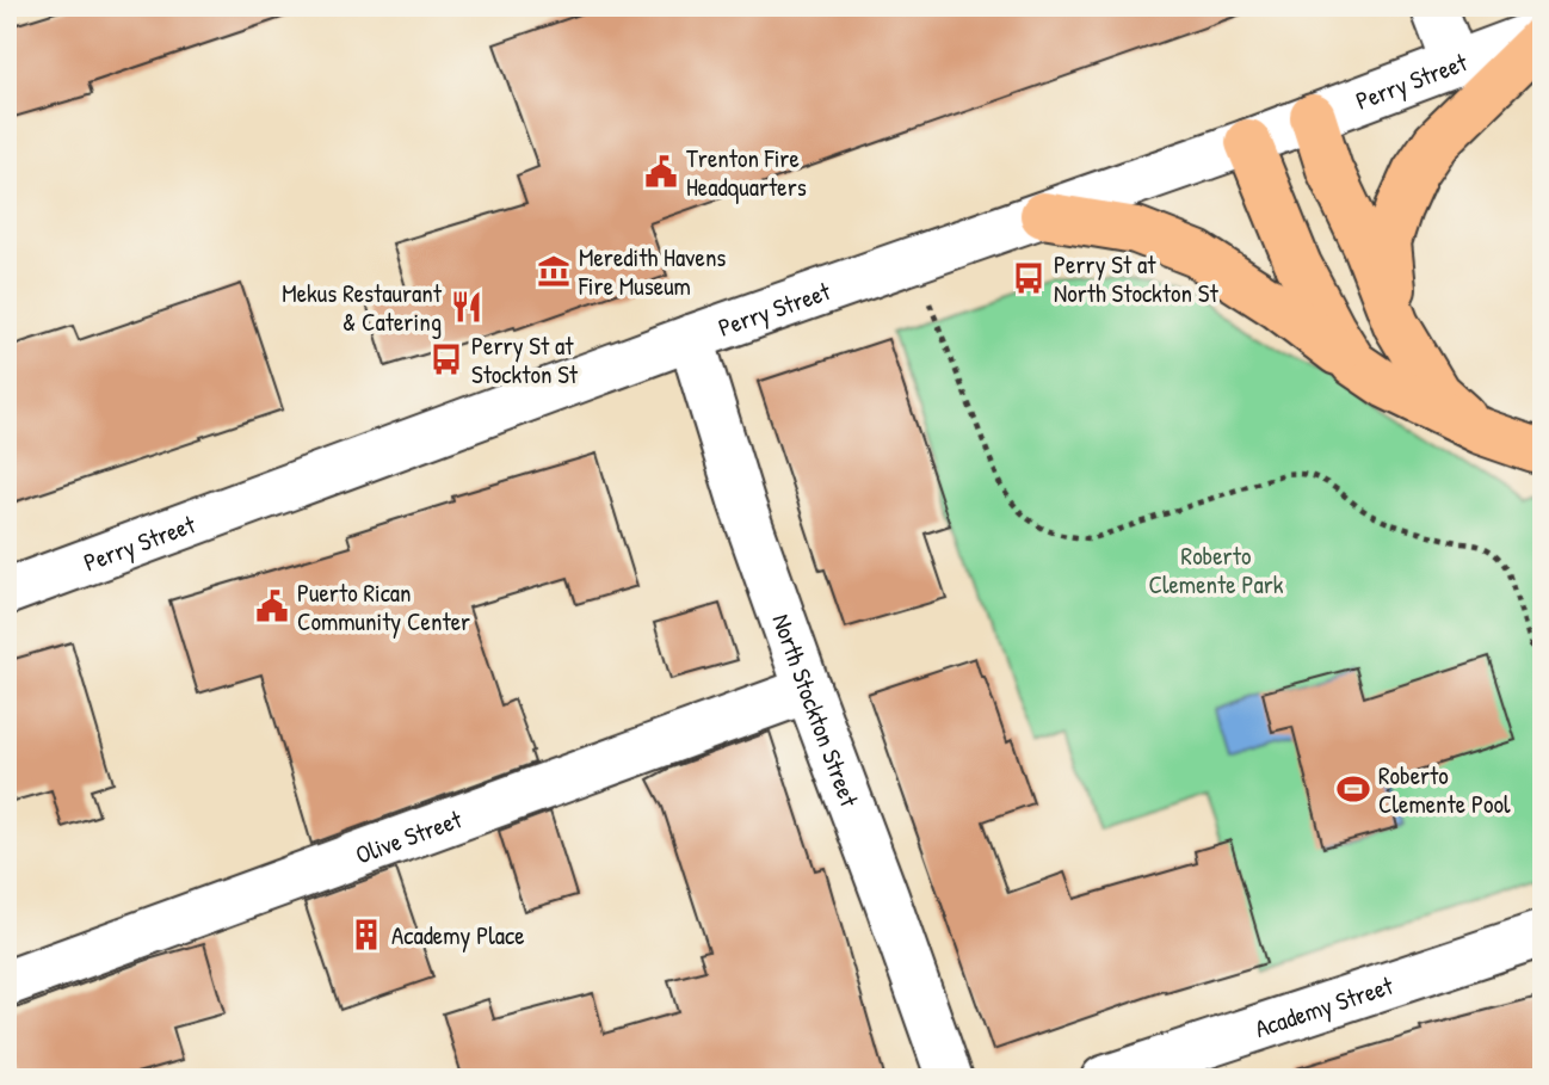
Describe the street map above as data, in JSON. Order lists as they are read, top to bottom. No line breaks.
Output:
{"streets":{"street":["Perry Street","North Stockton Street","Olive Street","Academy Street"]},"crossings":[["Perry Street","North Stockton Street"],["North Stockton Street","Olive Street"]],"parks":["Roberto Clemente Park"],"places":{"public building":["Trenton Fire Headquarters","Puerto Rican Community Center"],"museum":["Meredith Havens Fire Museum"],"bus stop":["Perry St at North Stockton St","Perry St at Stockton St"],"restaurant":["Mekus Restaurant & Catering"],"sports":["Roberto Clemente Pool"],"building":["Academy Place"]}}
